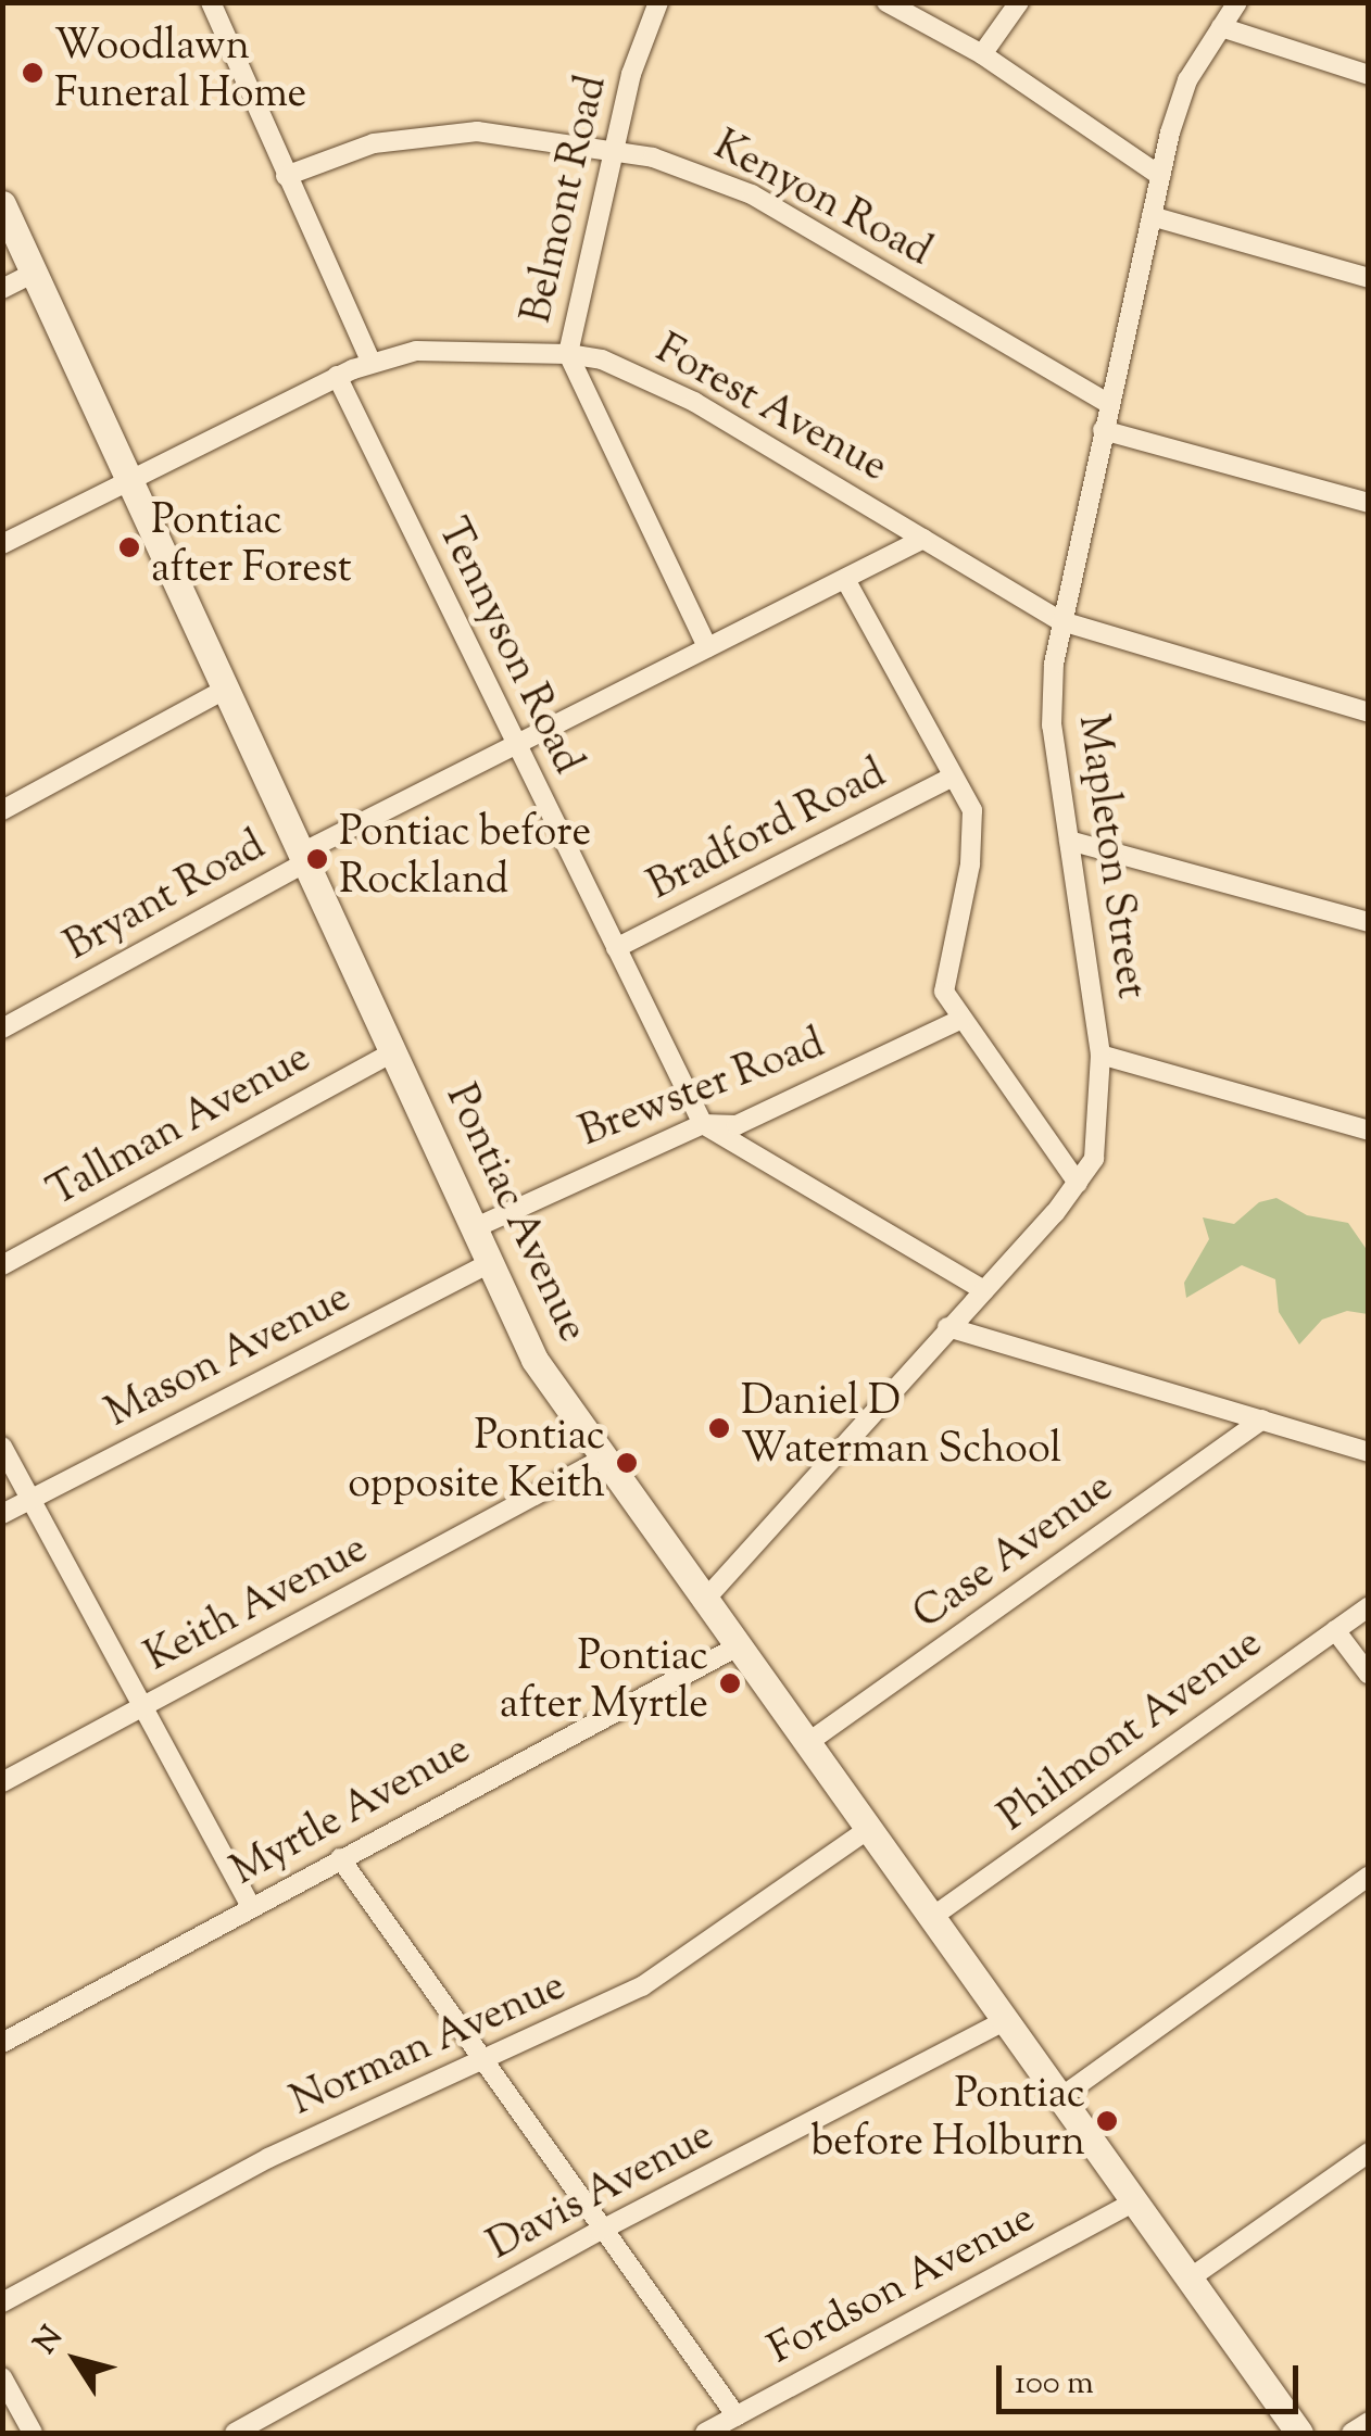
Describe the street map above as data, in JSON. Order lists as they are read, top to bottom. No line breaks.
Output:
{"streets":{"main road":["Pontiac Avenue"],"street":["Belmont Road","Kenyon Road","Forest Avenue","Tennyson Road","Bradford Road","Mapleton Street","Bryant Road","Brewster Road","Tallman Avenue","Mason Avenue","Case Avenue","Keith Avenue","Philmont Avenue","Myrtle Avenue","Norman Avenue","Davis Avenue","Fordson Avenue"]},"crossings":[["Belmont Road","Kenyon Road"],["Belmont Road","Forest Avenue"],["Belmont Road","Bryant Road"],["Kenyon Road","Mapleton Street"],["Forest Avenue","Tennyson Road"],["Forest Avenue","Mapleton Street"],["Forest Avenue","Bryant Road"],["Forest Avenue","Pontiac Avenue"],["Tennyson Road","Bradford Road"],["Tennyson Road","Bryant Road"],["Tennyson Road","Brewster Road"],["Mapleton Street","Pontiac Avenue"],["Bryant Road","Pontiac Avenue"],["Brewster Road","Pontiac Avenue"],["Tallman Avenue","Pontiac Avenue"],["Pontiac Avenue","Mason Avenue"],["Pontiac Avenue","Case Avenue"],["Pontiac Avenue","Keith Avenue"],["Pontiac Avenue","Philmont Avenue"],["Pontiac Avenue","Myrtle Avenue"],["Pontiac Avenue","Norman Avenue"],["Pontiac Avenue","Davis Avenue"],["Pontiac Avenue","Fordson Avenue"]],"places":["Woodlawn Funeral Home","Pontiac after Forest","Pontiac before Rockland","Daniel D Waterman School","Pontiac opposite Keith","Pontiac after Myrtle","Pontiac before Holburn"],"scale_bar":"100 m","north":"top left"}
